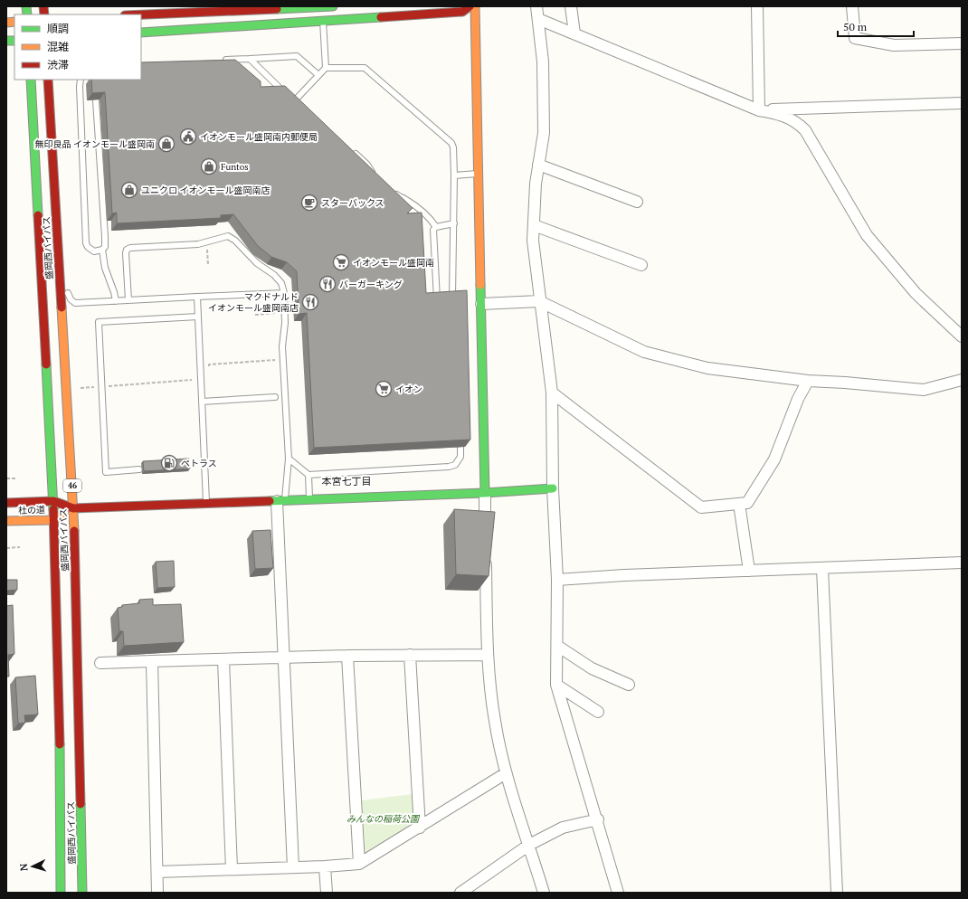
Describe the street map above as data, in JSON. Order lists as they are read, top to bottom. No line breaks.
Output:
{"streets":{"main road":["盛岡西バイパス","46","杜の道"]},"crossings":[["盛岡西バイパス","杜の道"]],"districts":["本宮七丁目"],"parks":["みんなの稲荷公園"],"places":{"public building":["イオンモール盛岡南内郵便局"],"shop":["無印良品 イオンモール盛岡南","Funtos","ユニクロ イオンモール盛岡南店"],"cafe":["スターバックス"],"supermarket":["イオンモール盛岡南","イオン"],"restaurant":["バーガーキング","マクドナルド イオンモール盛岡南店"],"fuel station":["ペトラス"]},"legend":["順調","混雑","渋滞"],"scale_bar":"50 m","north":"left"}
